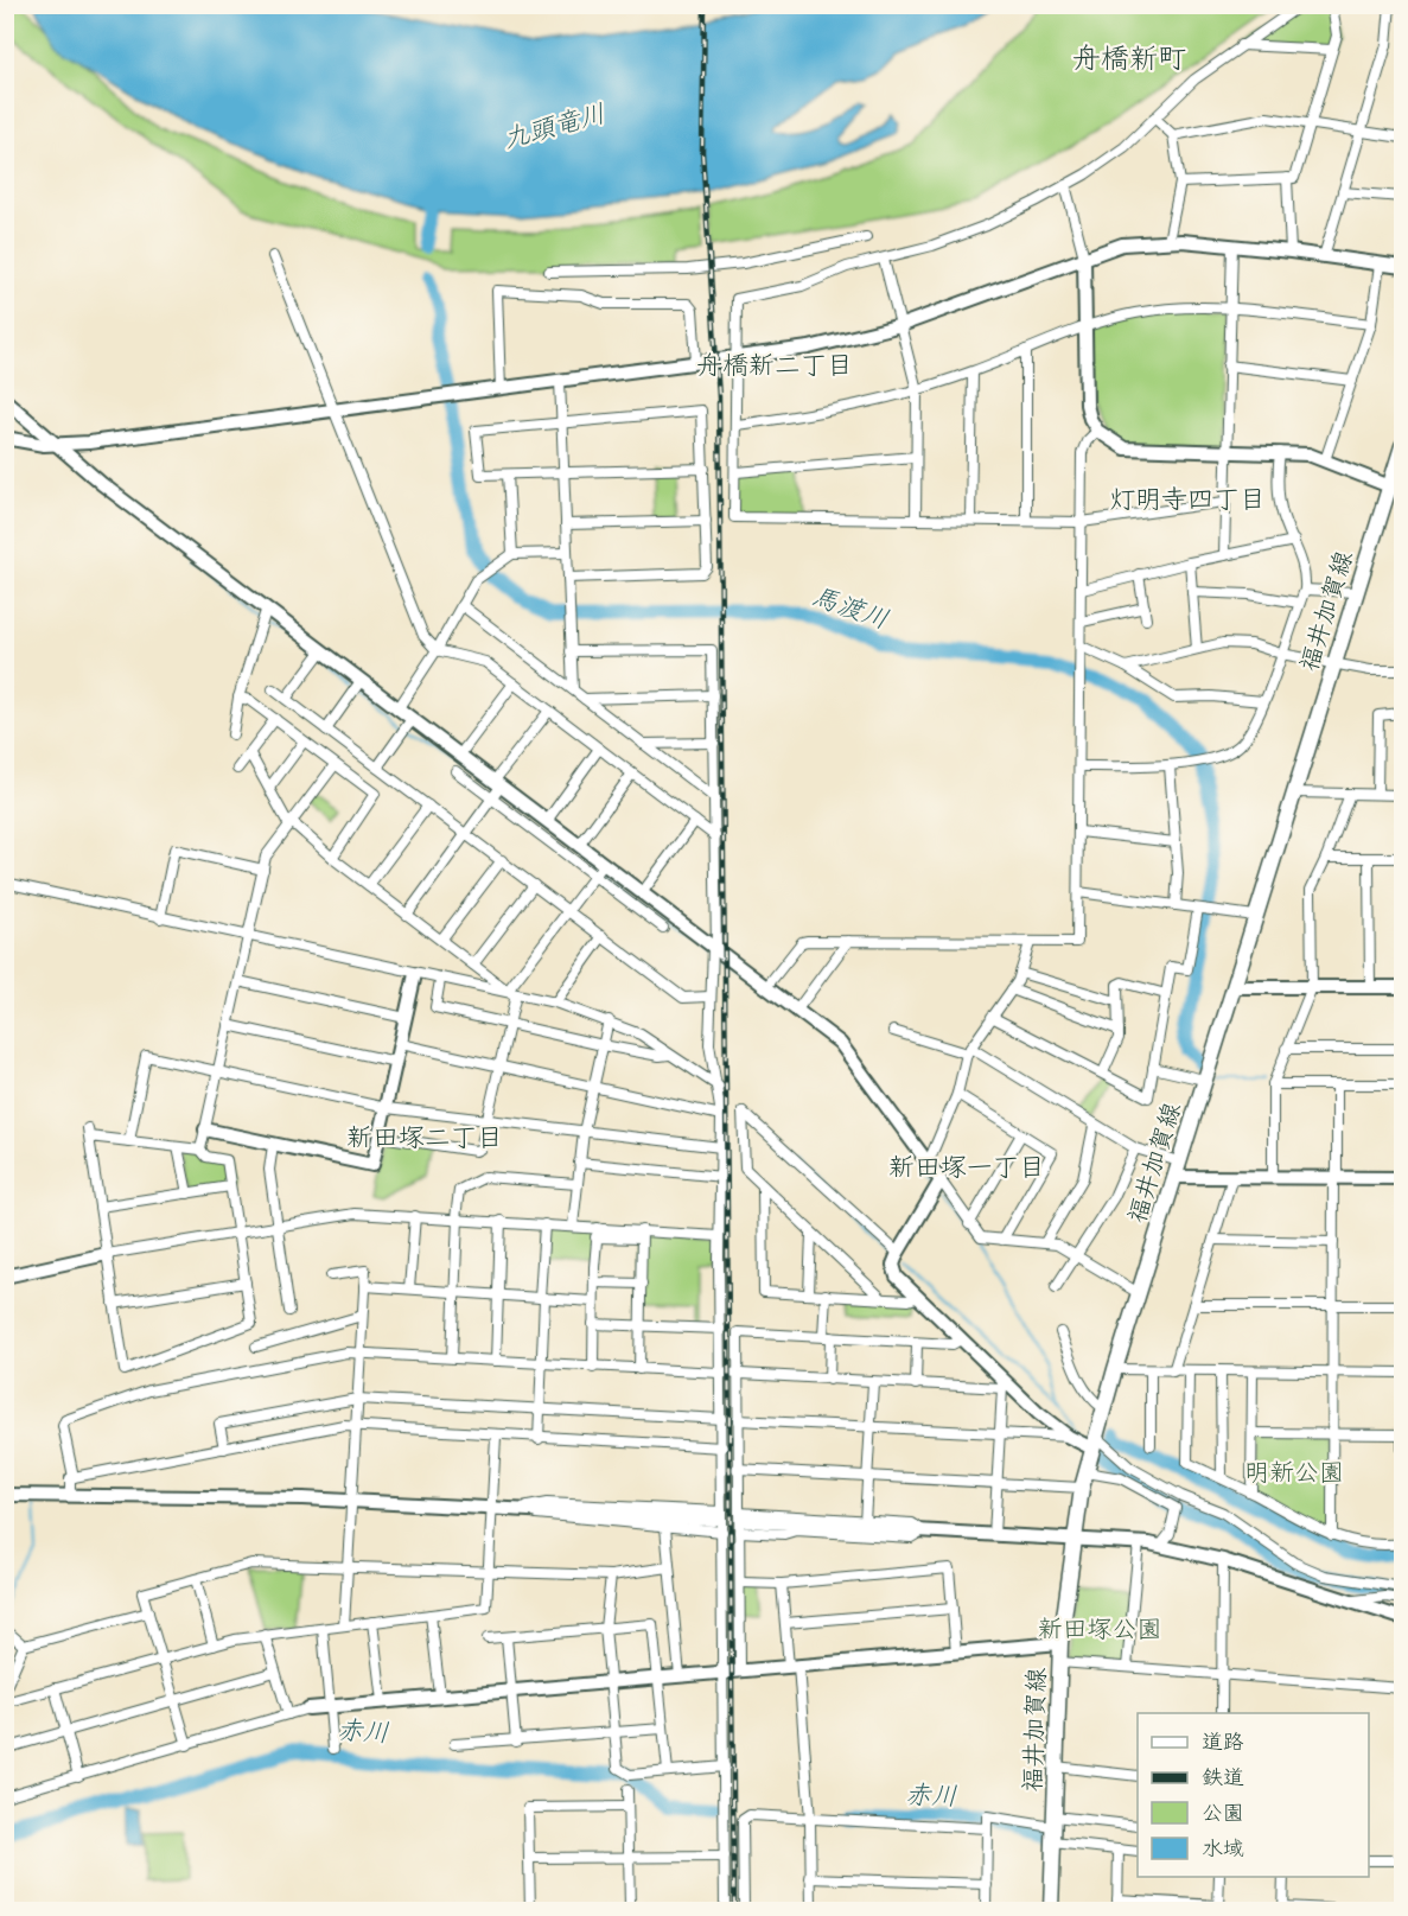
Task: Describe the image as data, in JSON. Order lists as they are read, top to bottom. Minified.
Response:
{"streets":{"main road":["福井加賀線"]},"districts":["舟橋新町","舟橋新二丁目","灯明寺四丁目","新田塚二丁目","新田塚一丁目"],"water":["九頭竜川","馬渡川","赤川"],"parks":["明新公園","新田塚公園"],"legend":["道路","鉄道","公園","水域"]}
